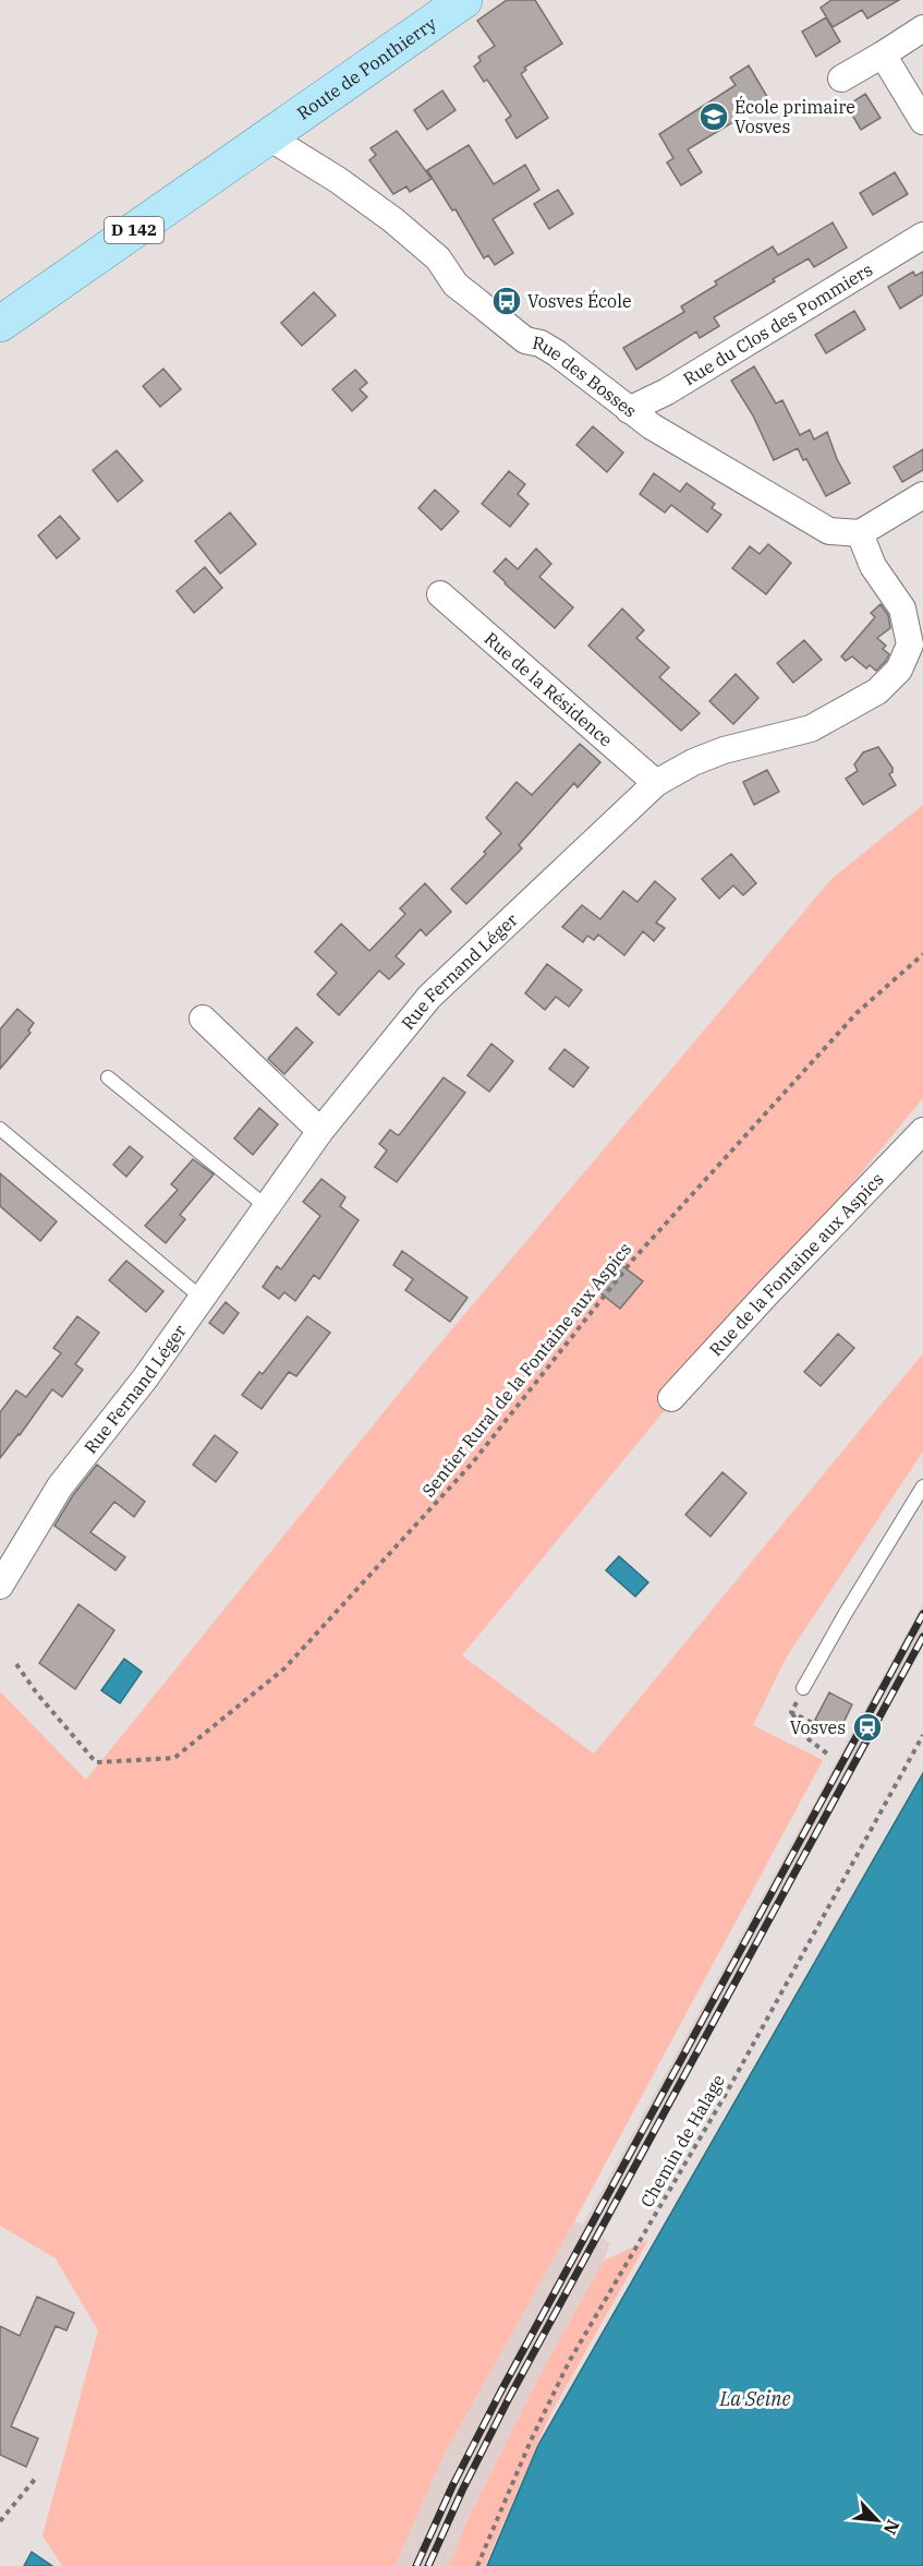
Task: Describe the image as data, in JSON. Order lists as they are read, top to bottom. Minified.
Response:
{"streets":{"main road":["Route de Ponthierry","D 142"],"street":["Rue du Clos des Pommiers","Rue des Bosses","Rue de la Résidence","Rue Fernand Léger","Rue de la Fontaine aux Aspics"],"path":["Sentier Rural de la Fontaine aux Aspics","Chemin de Halage"]},"crossings":[["Route de Ponthierry","D 142"],["Route de Ponthierry","Rue des Bosses"],["D 142","Rue des Bosses"],["Rue du Clos des Pommiers","Rue des Bosses"],["Rue des Bosses","Rue Fernand Léger"],["Rue de la Résidence","Rue Fernand Léger"]],"water":["La Seine"],"places":{"school or university":["École primaire Vosves"],"bus stop":["Vosves École"],"station":["Vosves"]},"north":"bottom right"}
